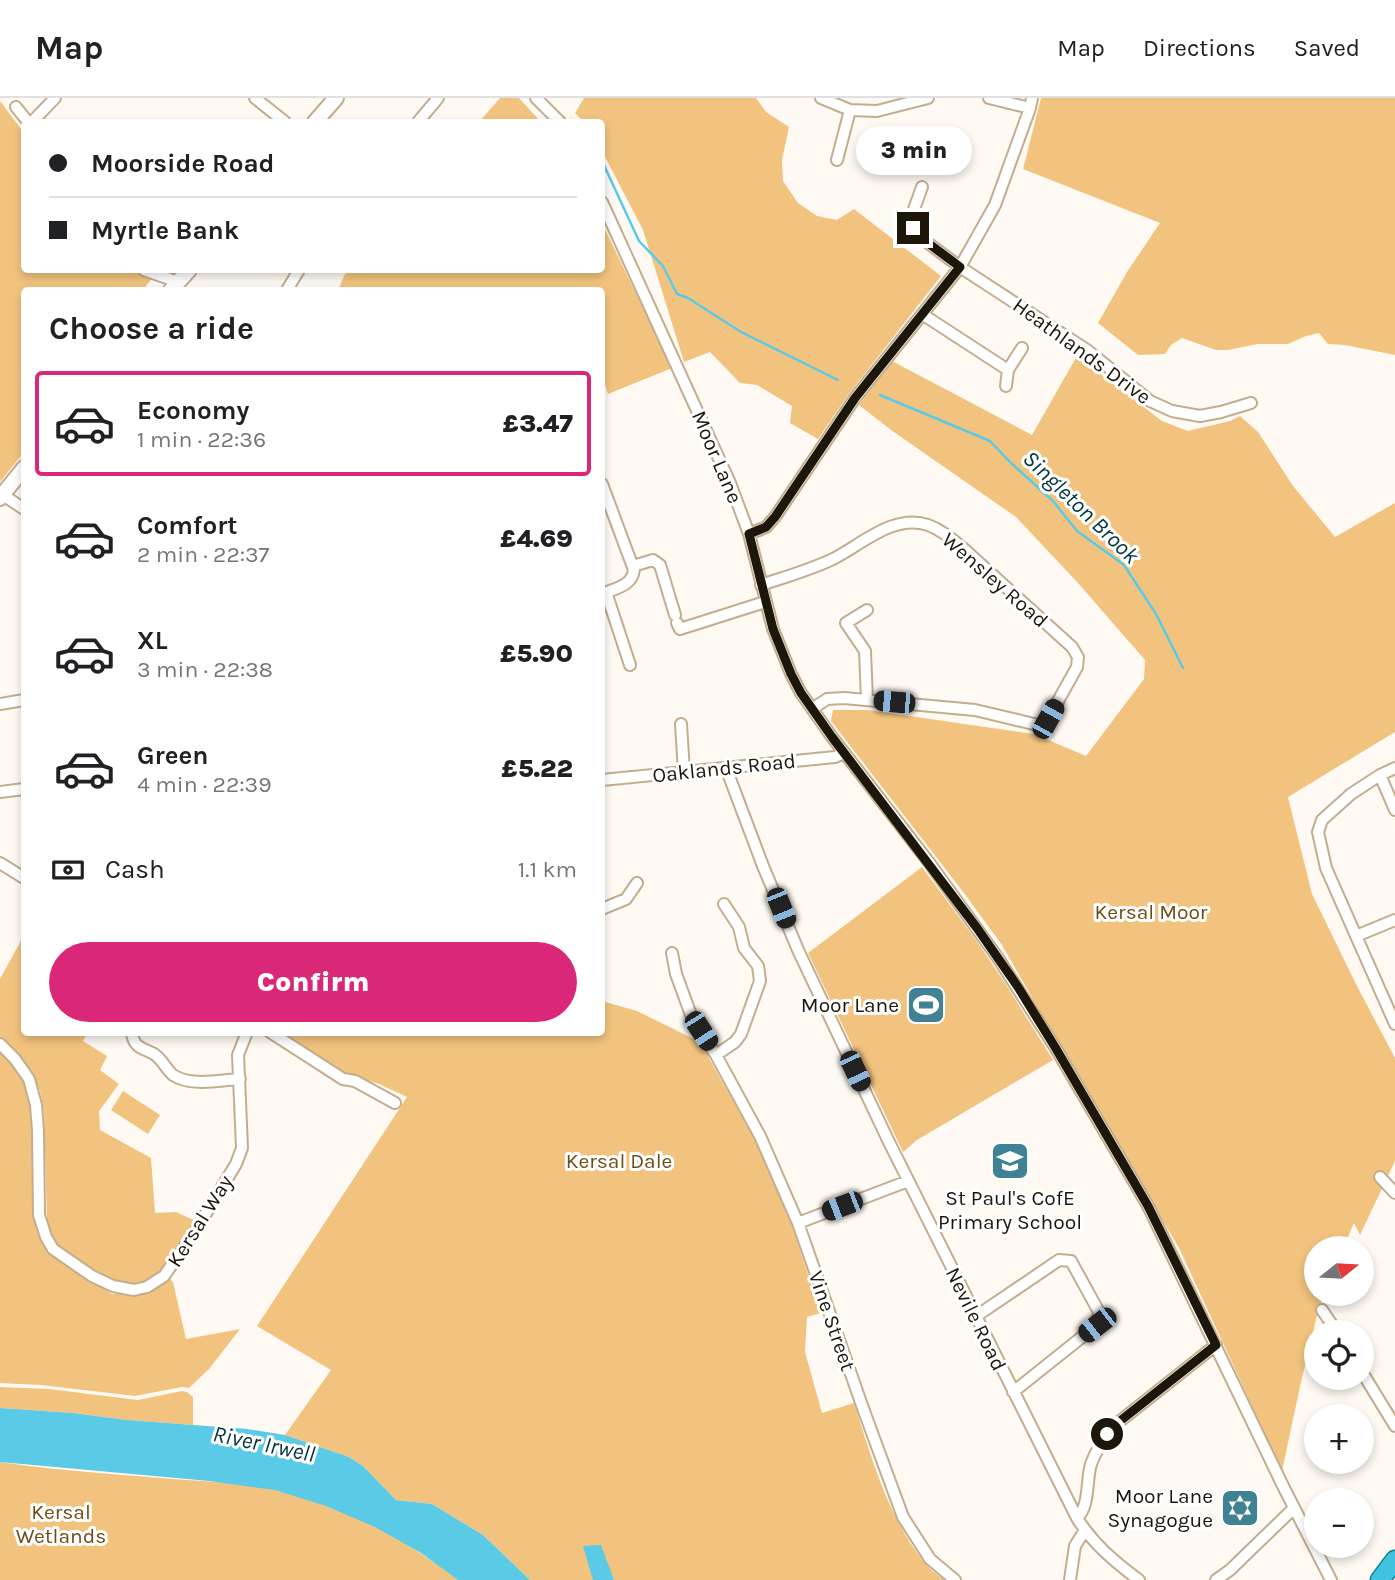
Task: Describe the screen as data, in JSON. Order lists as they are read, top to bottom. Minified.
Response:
{"streets":{"street":["Heathlands Drive","Moor Lane","Wensley Road","Oaklands Road","Kersal Way","Nevile Road","Vine Street"]},"crossings":[["Moor Lane","Wensley Road"],["Moor Lane","Oaklands Road"],["Oaklands Road","Nevile Road"]],"water":["Singleton Brook","River Irwell"],"parks":["Kersal Moor","Kersal Dale","Kersal Wetlands"],"places":{"sports":["Moor Lane"],"school or university":["St Paul's CofE Primary School"],"synagogue":["Moor Lane Synagogue"]},"north":"right","page":{"header":"Map","nav":["Map","Directions","Saved"],"banner":["Moorside Road","Myrtle Bank"],"bubble":"3 min","heading":"Choose a ride","list":[{"name":"Economy","note":"1 min · 22:36","value":"£3.47"},{"name":"Comfort","note":"2 min · 22:37","value":"£4.69"},{"name":"XL","note":"3 min · 22:38","value":"£5.90"},{"name":"Green","note":"4 min · 22:39","value":"£5.22"}],"pay":["Cash","1.1 km"],"buttons":"Confirm","map_buttons":["+","−"]}}
